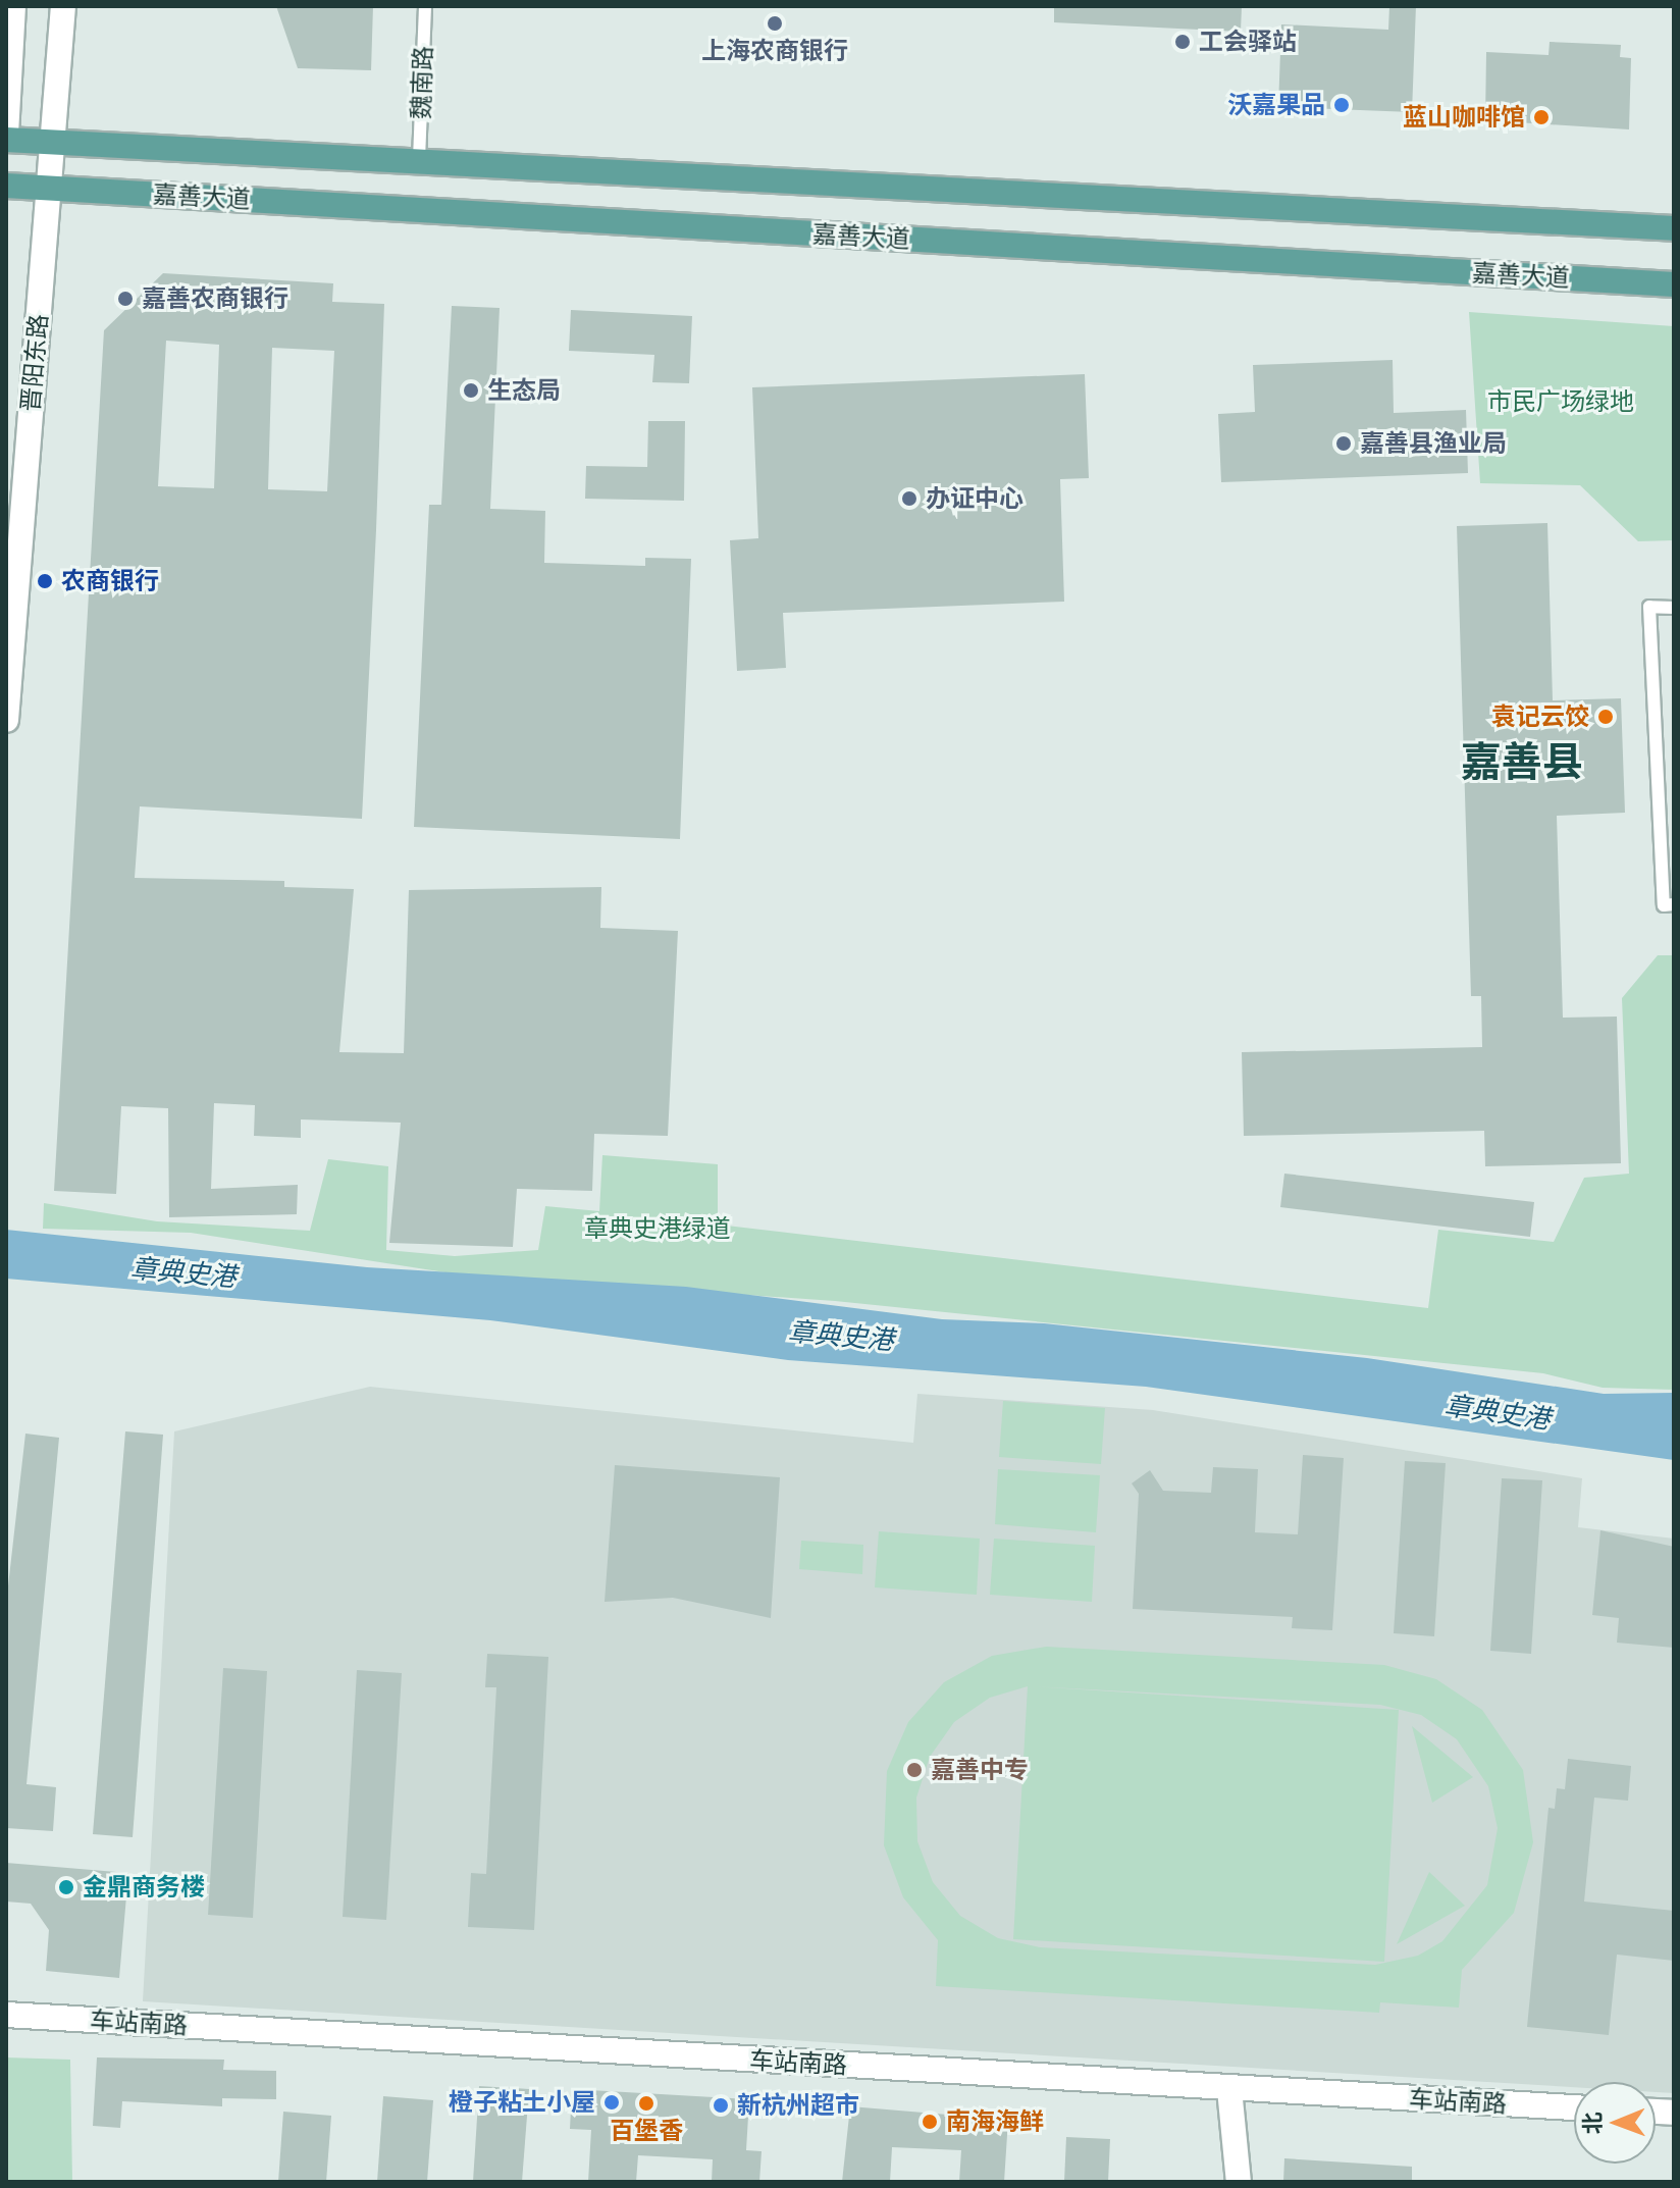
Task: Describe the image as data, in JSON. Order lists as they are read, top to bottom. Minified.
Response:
{"streets":{"main road":["嘉善大道"],"street":["晋阳东路","车站南路"],"lane":["魏南路"]},"crossings":[["魏南路","嘉善大道"],["嘉善大道","晋阳东路"]],"districts":["嘉善县"],"water":["章典史港"],"parks":["市民广场绿地","章典史港绿道"],"places":["上海农商银行","工会驿站","沃嘉果品","蓝山咖啡馆","嘉善农商银行","生态局","嘉善县渔业局","办证中心","农商银行","袁记云饺","嘉善中专","金鼎商务楼","橙子粘土小屋","百堡香","新杭州超市","南海海鲜"],"north":"left"}
